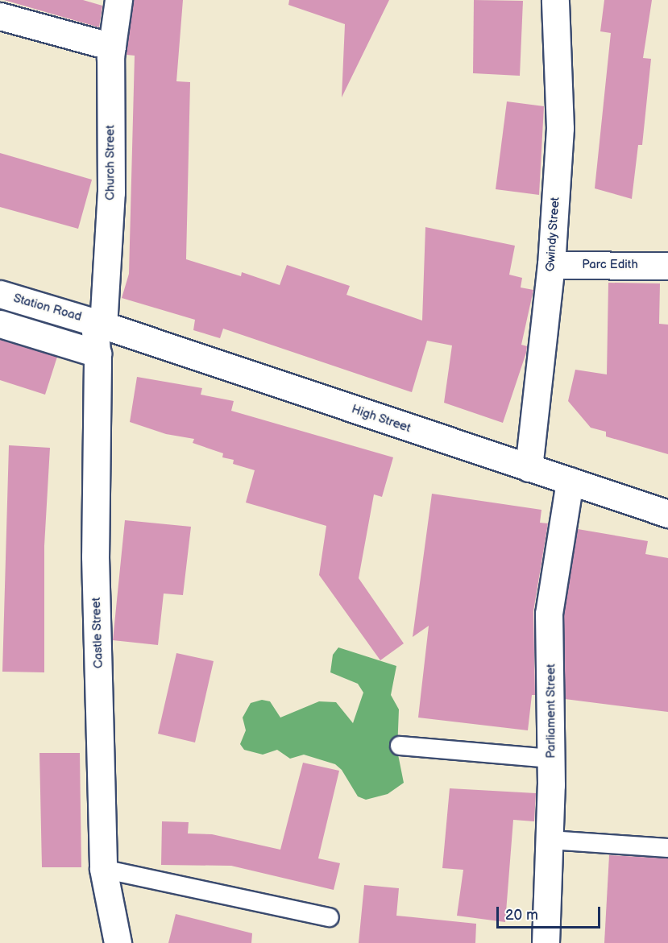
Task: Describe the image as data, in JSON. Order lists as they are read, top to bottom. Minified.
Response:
{"streets":{"street":["Church Street","Gwindy Street","Parc Edith","Station Road","High Street","Castle Street","Parliament Street"]},"crossings":[["Church Street","Station Road"],["Church Street","High Street"],["Church Street","Castle Street"],["Gwindy Street","Parc Edith"],["Gwindy Street","High Street"],["Station Road","High Street"],["Station Road","Castle Street"],["High Street","Castle Street"],["High Street","Parliament Street"]],"scale_bar":"20 m"}
